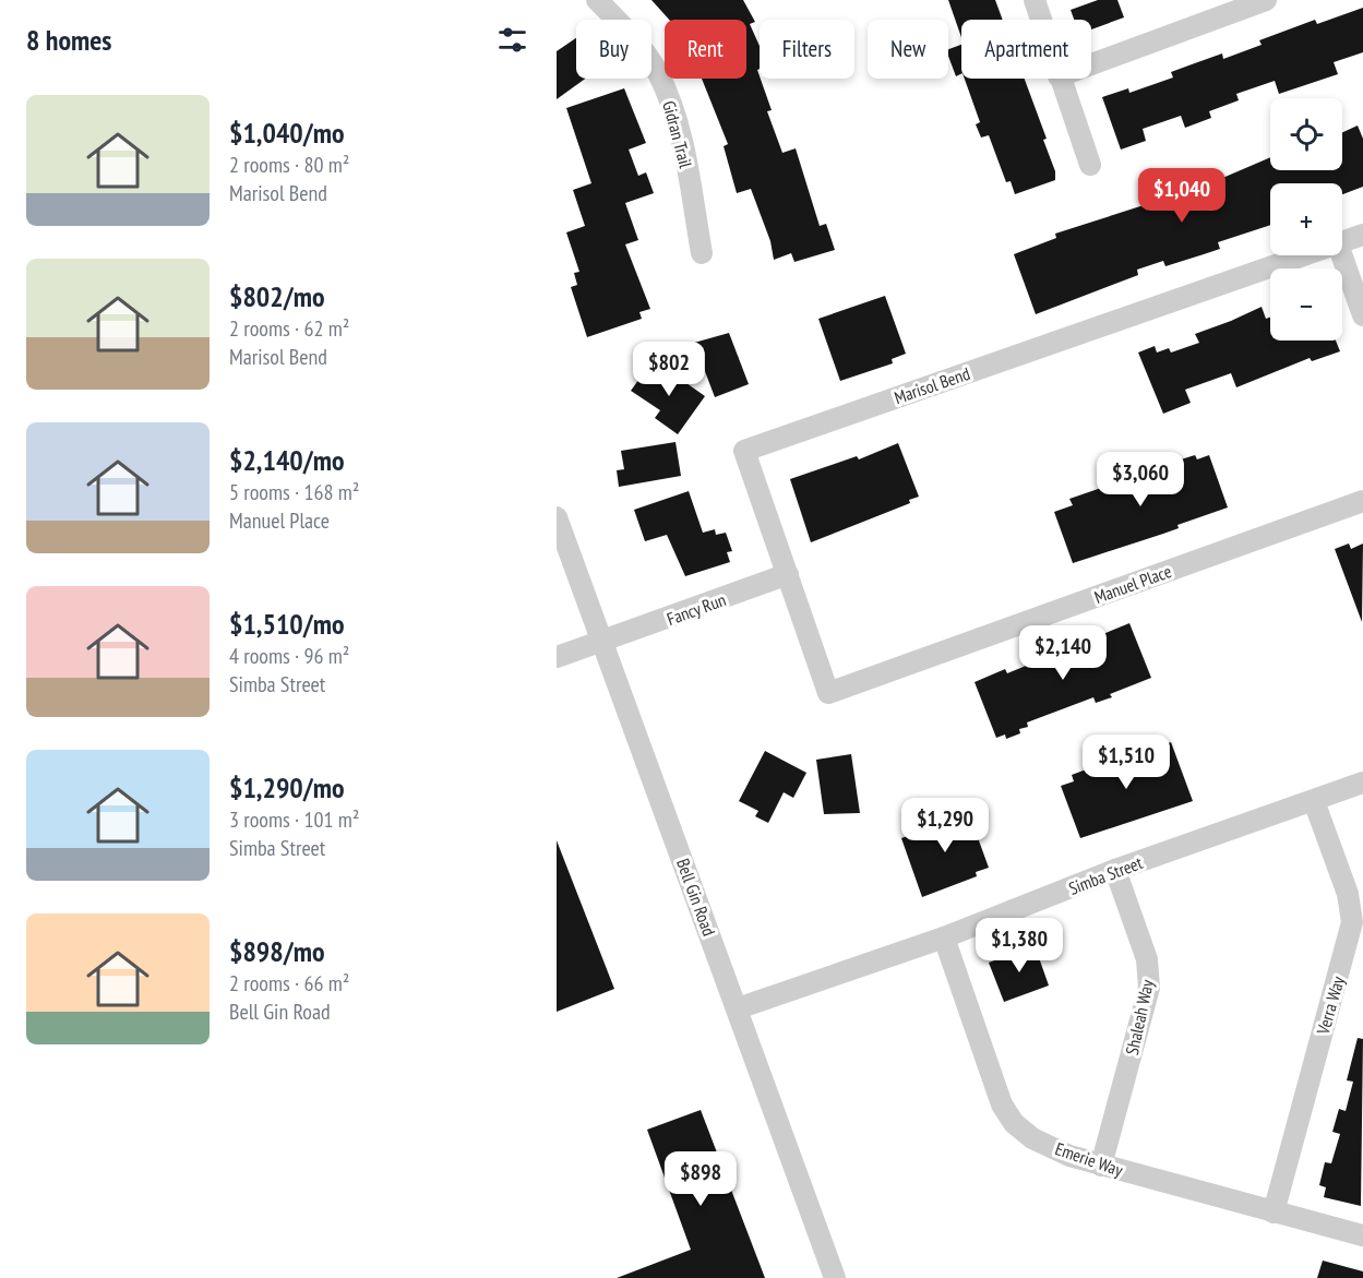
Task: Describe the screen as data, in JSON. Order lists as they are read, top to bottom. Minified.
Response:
{"streets":{"street":["Gidran Trail","Marisol Bend","Manuel Place","Fancy Run","Simba Street","Bell Gin Road","Verra Way","Shaleah Way","Emerie Way"]},"crossings":[["Marisol Bend","Manuel Place"],["Marisol Bend","Fancy Run"],["Fancy Run","Bell Gin Road"],["Simba Street","Bell Gin Road"],["Simba Street","Verra Way"],["Simba Street","Shaleah Way"],["Simba Street","Emerie Way"],["Verra Way","Emerie Way"],["Shaleah Way","Emerie Way"]],"page":{"heading":"8 homes","chip":["Buy","Rent","Filters","New","Apartment"],"list":[{"name":"$1,040/mo","note":"2 rooms · 80 m² · Marisol Bend"},{"name":"$802/mo","note":"2 rooms · 62 m² · Marisol Bend"},{"name":"$2,140/mo","note":"5 rooms · 168 m² · Manuel Place"},{"name":"$1,510/mo","note":"4 rooms · 96 m² · Simba Street"},{"name":"$1,290/mo","note":"3 rooms · 101 m² · Simba Street"},{"name":"$898/mo","note":"2 rooms · 66 m² · Bell Gin Road"}],"map_buttons":["+","−"],"price":["$1,040","$802","$3,060","$2,140","$1,510","$1,290","$1,380","$898"]}}
